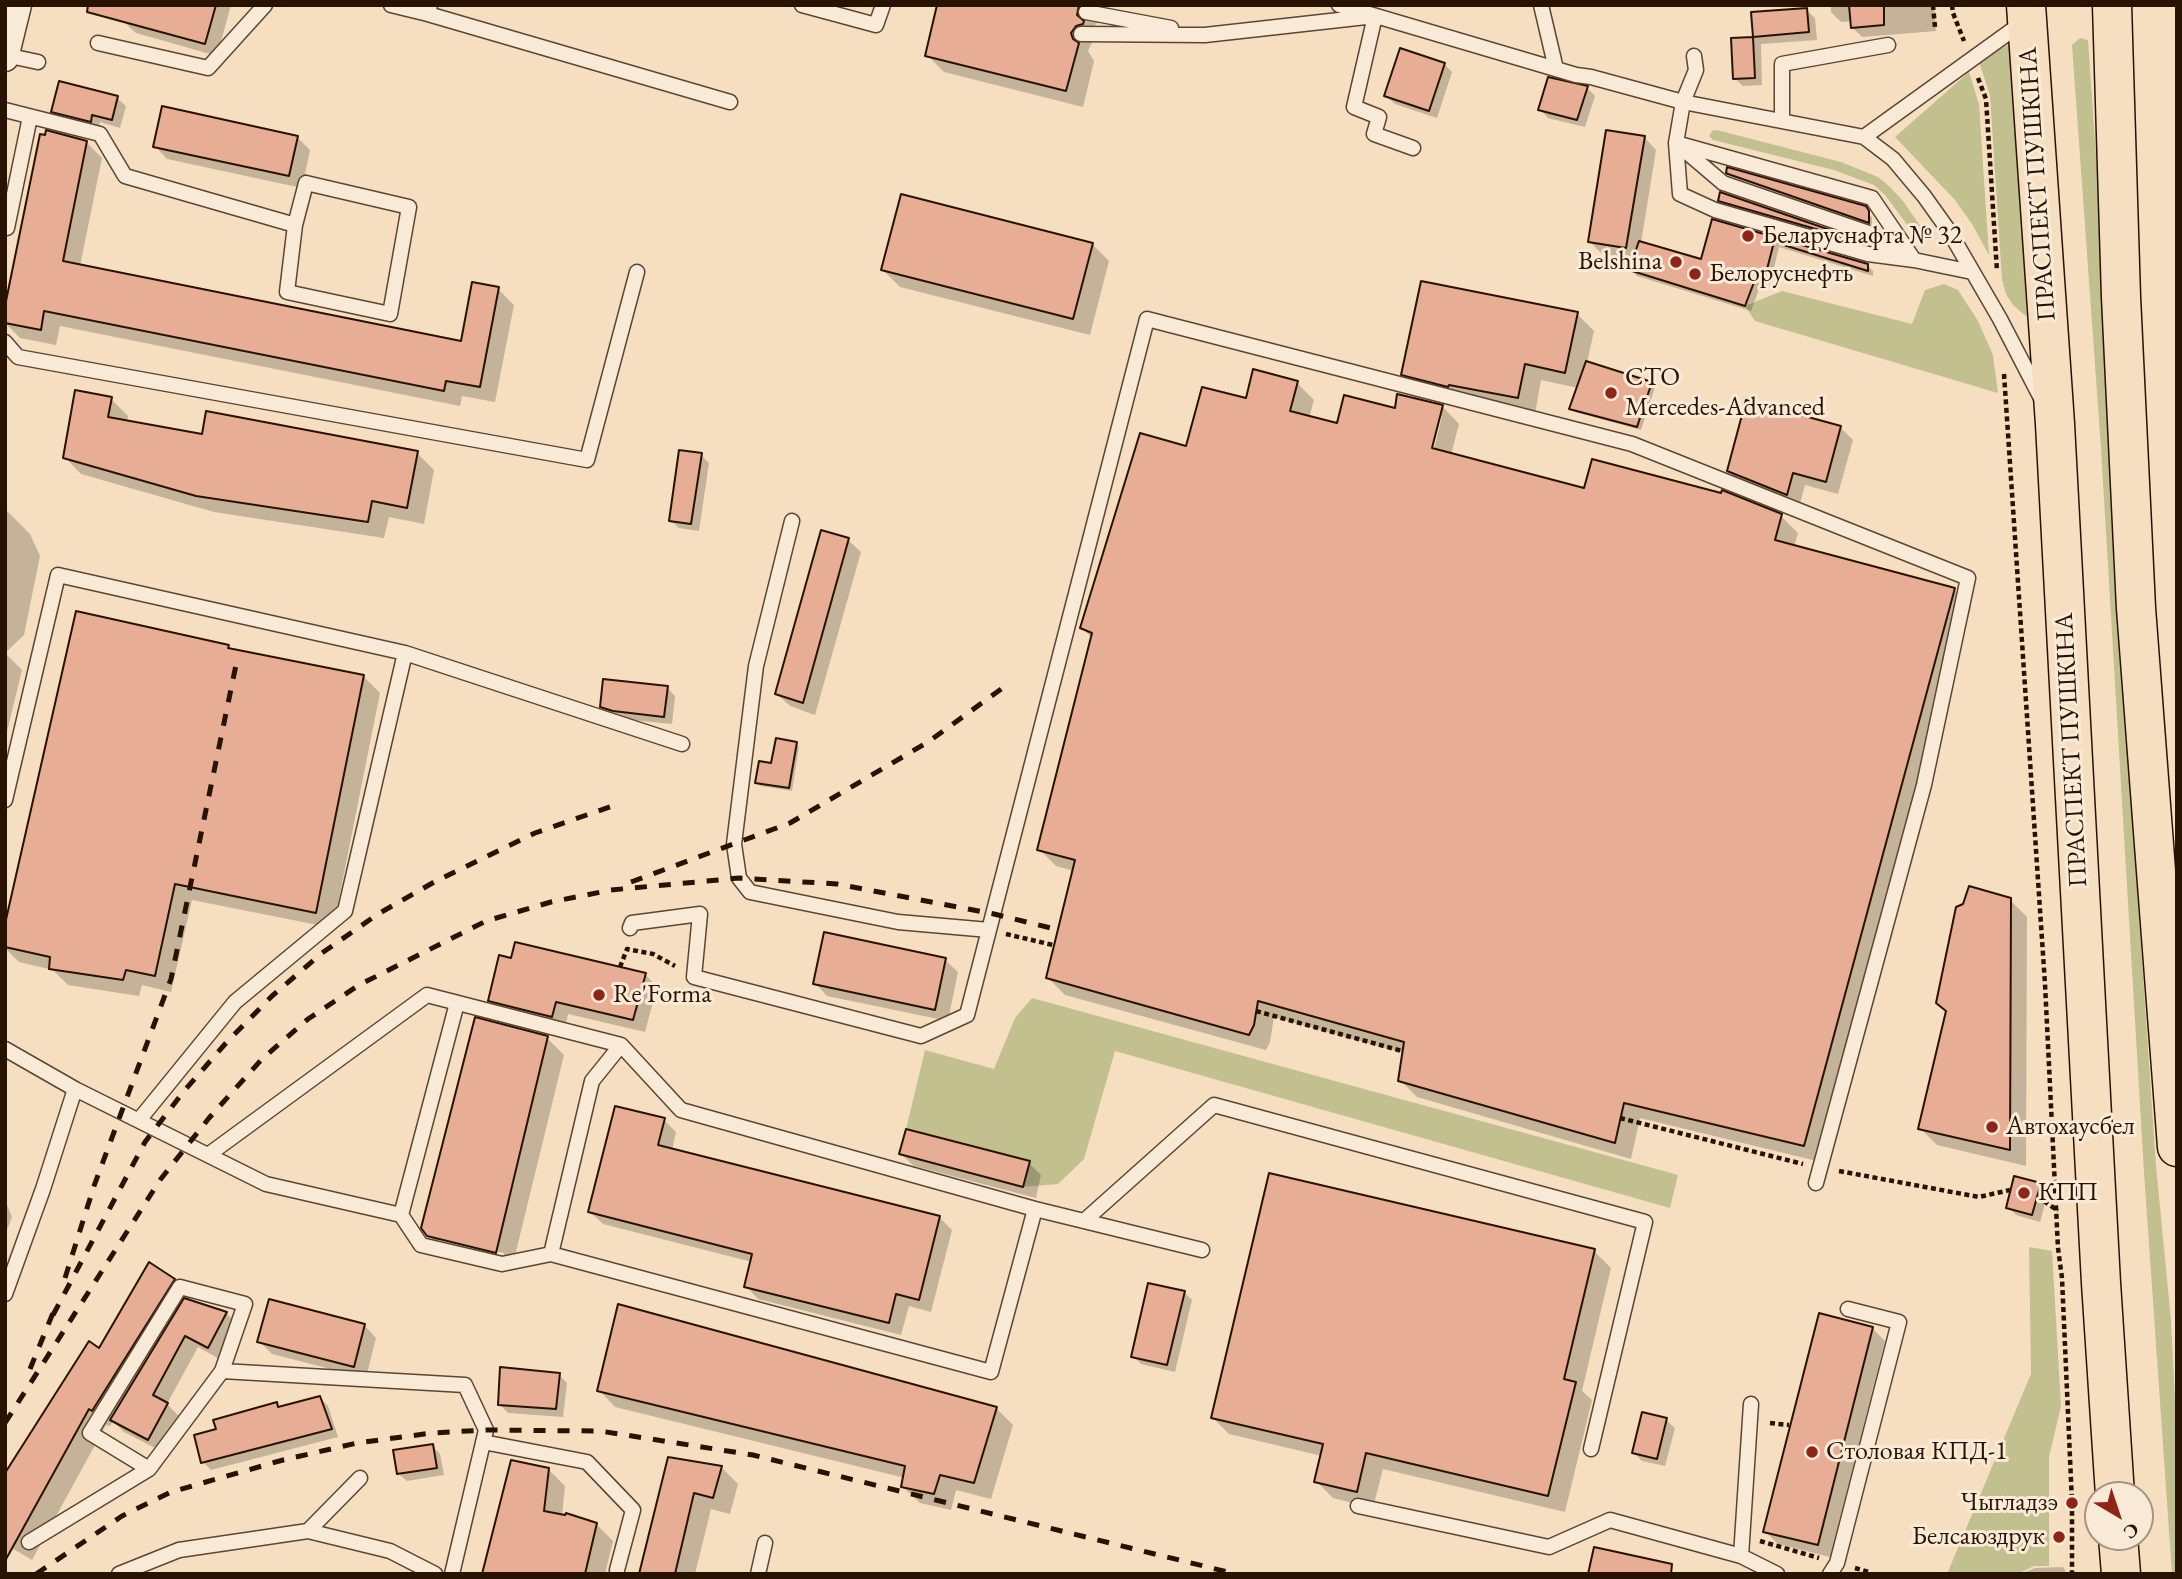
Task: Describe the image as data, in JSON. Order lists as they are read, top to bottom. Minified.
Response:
{"streets":{"main road":["ПРАСПЕКТ ПУШКІНА"]},"places":["Беларуснафта № 32","Belshina","Белоруснефть","СТО Mercedes-Advanced","Re'Forma","Автохаусбел","КПП","Столовая КПД-1","Чыгладзэ","Белсаюздрук"],"north":"bottom right"}
